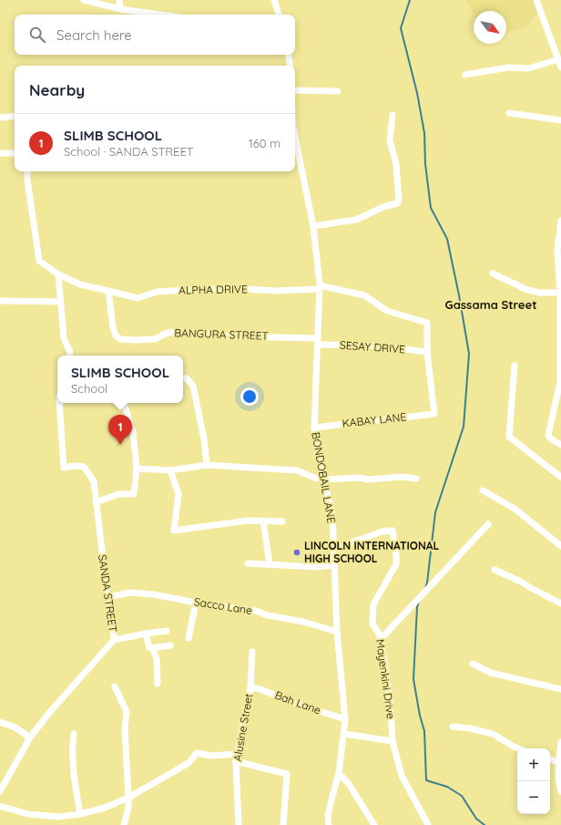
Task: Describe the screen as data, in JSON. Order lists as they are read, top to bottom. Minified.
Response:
{"streets":{"street":["ALPHA DRIVE","BANGURA STREET","SESAY DRIVE","KABAY LANE","BONDOBAIL LANE","SANDA STREET","Sacco Lane","Mayenkini Drive","Bah Lane","Alusine Street"]},"crossings":[["ALPHA DRIVE","BANGURA STREET"],["ALPHA DRIVE","SESAY DRIVE"],["ALPHA DRIVE","KABAY LANE"],["ALPHA DRIVE","BONDOBAIL LANE"],["BANGURA STREET","SESAY DRIVE"],["BANGURA STREET","BONDOBAIL LANE"],["SESAY DRIVE","KABAY LANE"],["SESAY DRIVE","BONDOBAIL LANE"],["KABAY LANE","BONDOBAIL LANE"],["BONDOBAIL LANE","Sacco Lane"],["BONDOBAIL LANE","Mayenkini Drive"],["BONDOBAIL LANE","Bah Lane"],["SANDA STREET","Sacco Lane"],["Bah Lane","Alusine Street"]],"districts":["Gassama Street"],"places":["LINCOLN INTERNATIONAL HIGH SCHOOL"],"north":"bottom right","page":{"search":"Search here","heading":"Nearby","list":[{"mark":"1","name":"SLIMB SCHOOL","note":"School · SANDA STREET","value":"160 m"}],"popup":["SLIMB SCHOOL","School"],"pins":"1","map_buttons":["+","−"]}}
